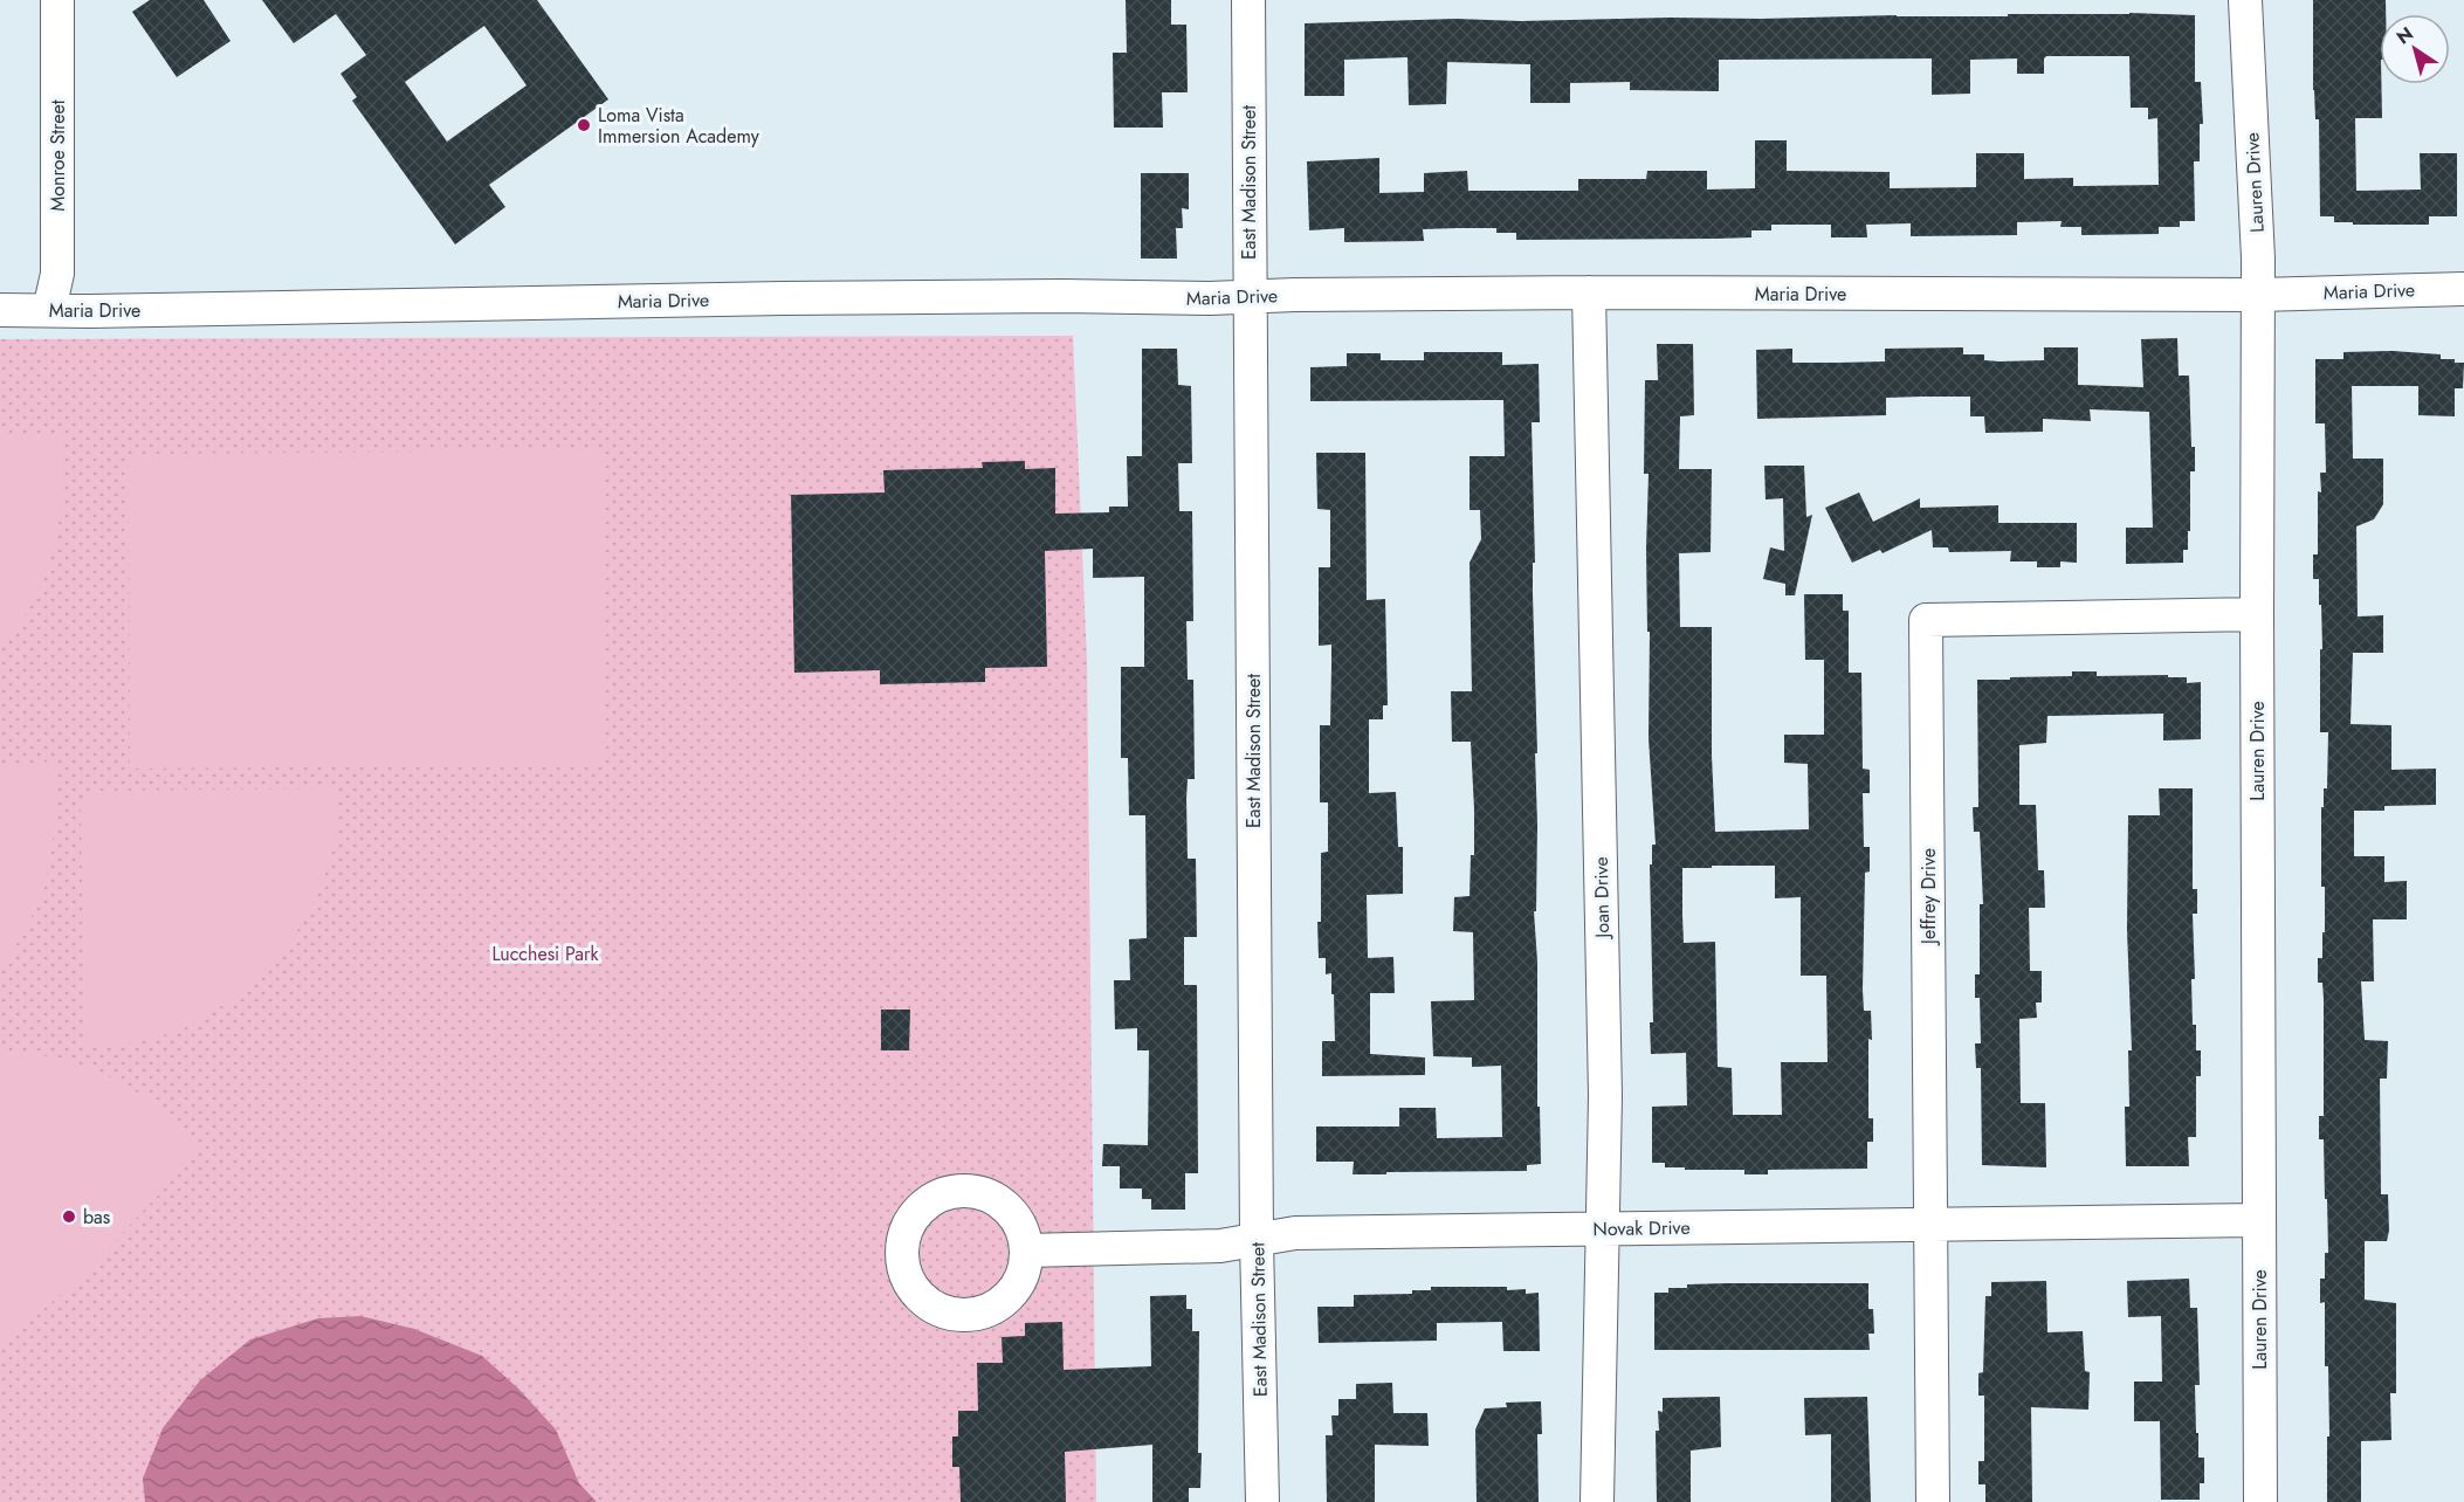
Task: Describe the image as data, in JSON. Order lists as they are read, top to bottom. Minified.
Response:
{"streets":{"street":["Monroe Street","East Madison Street","Lauren Drive","Maria Drive","Jeffrey Drive","Joan Drive","Novak Drive"]},"crossings":[["Monroe Street","Maria Drive"],["East Madison Street","Maria Drive"],["East Madison Street","Novak Drive"],["Lauren Drive","Maria Drive"],["Lauren Drive","Jeffrey Drive"],["Lauren Drive","Novak Drive"],["Maria Drive","Joan Drive"],["Jeffrey Drive","Novak Drive"],["Joan Drive","Novak Drive"]],"parks":["Lucchesi Park"],"places":["Loma Vista Immersion Academy","bas"],"north":"top left"}
